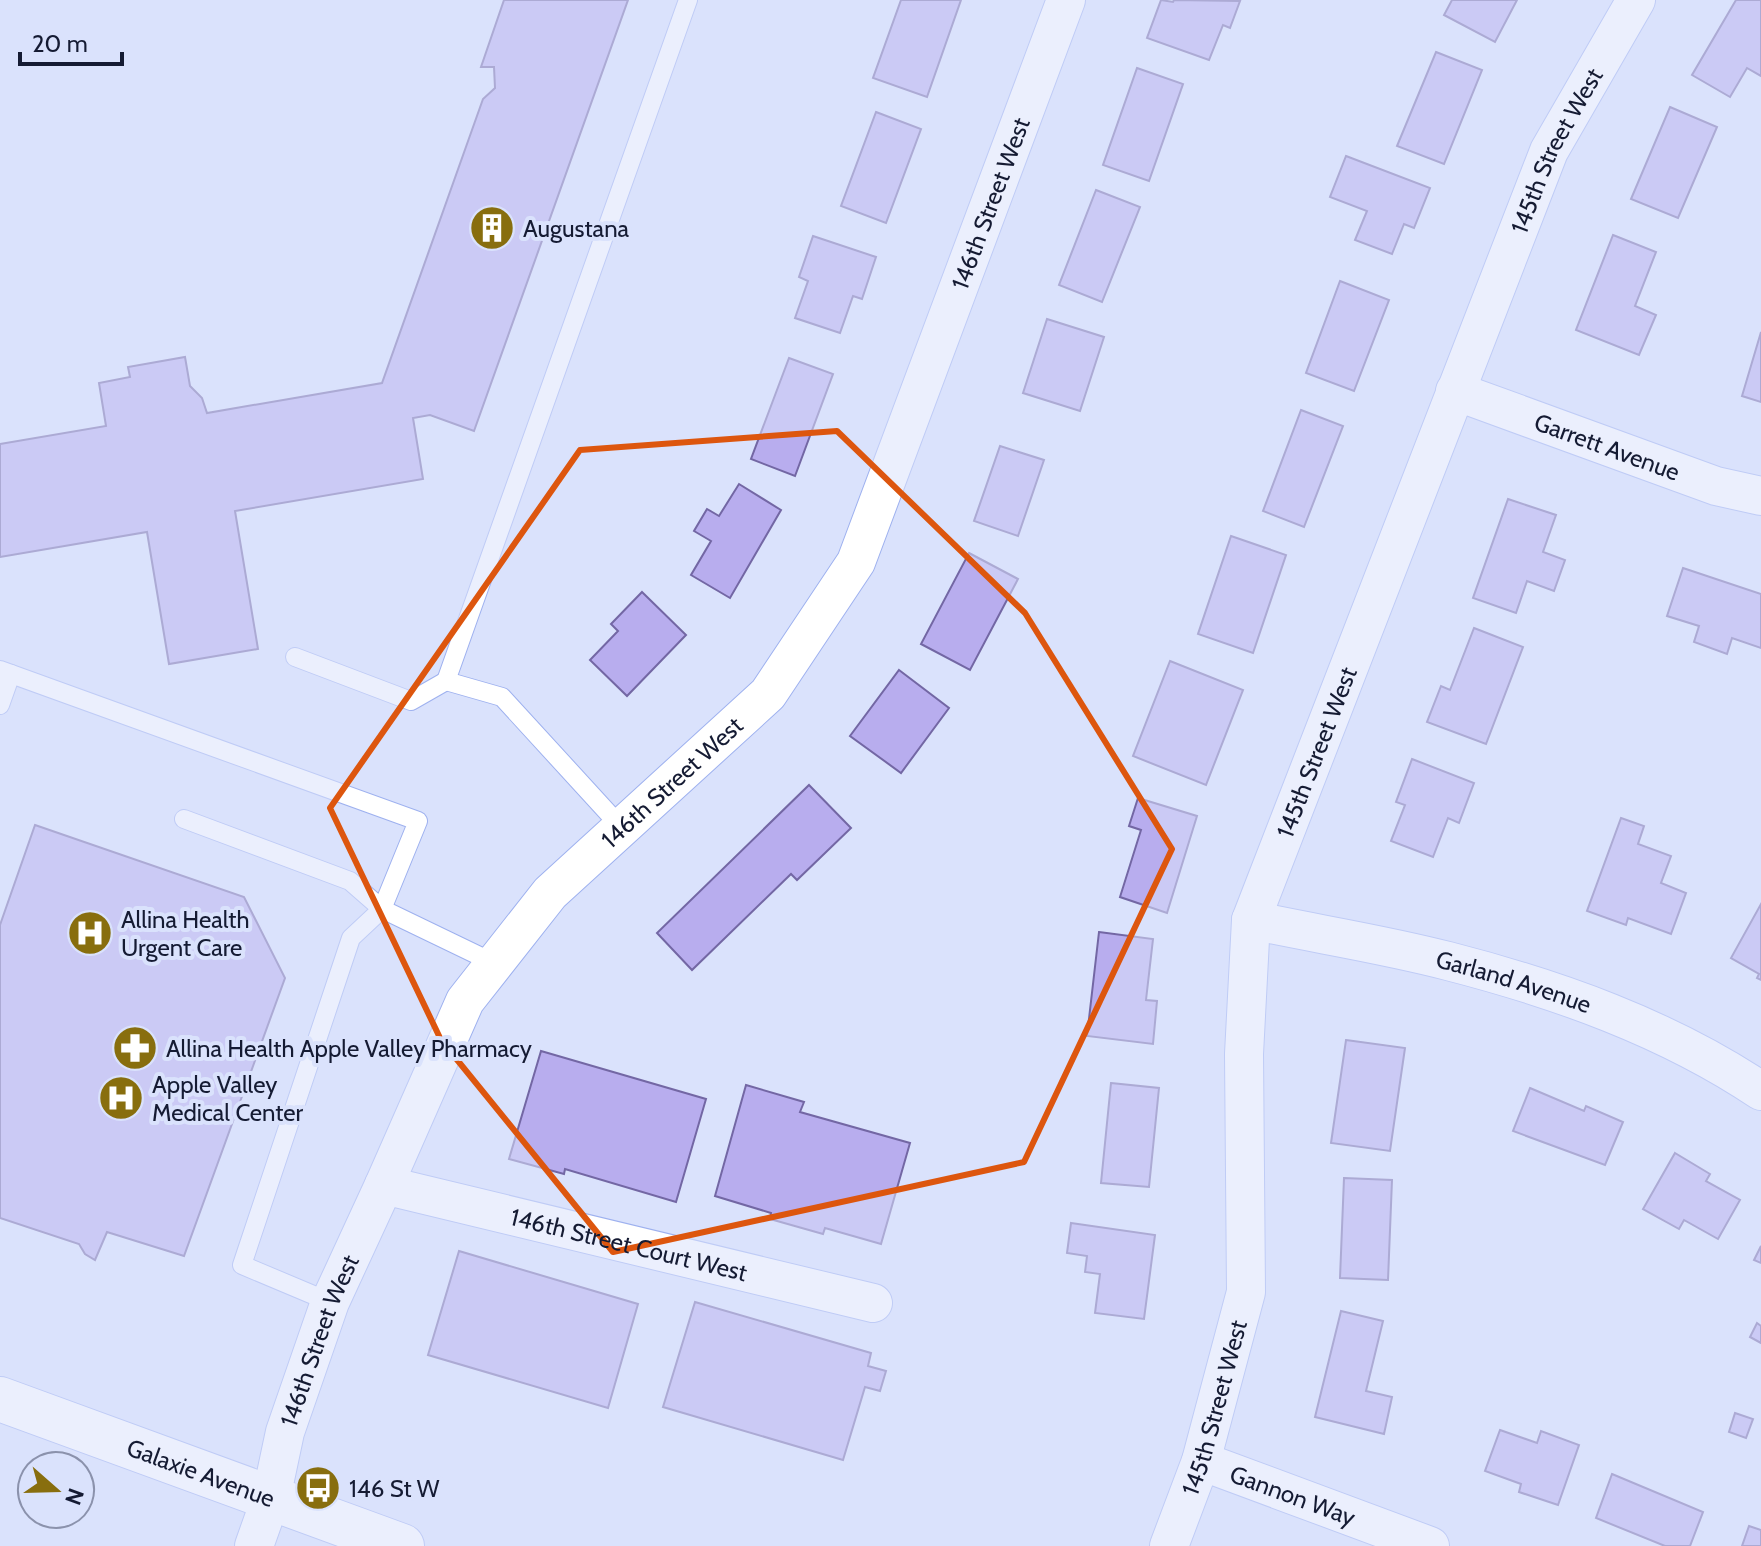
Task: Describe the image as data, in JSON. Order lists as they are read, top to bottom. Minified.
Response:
{"streets":{"street":["145th Street West","146th Street West","Garrett Avenue","Garland Avenue","146th Street Court West","Galaxie Avenue","Gannon Way"]},"crossings":[["145th Street West","Garrett Avenue"],["145th Street West","Garland Avenue"],["145th Street West","Gannon Way"],["146th Street West","146th Street Court West"],["146th Street West","Galaxie Avenue"]],"places":{"building":["Augustana"],"hospital":["Allina Health Urgent Care","Apple Valley Medical Center"],"pharmacy":["Allina Health Apple Valley Pharmacy"],"bus stop":["146 St W"]},"scale_bar":"20 m","north":"right"}
